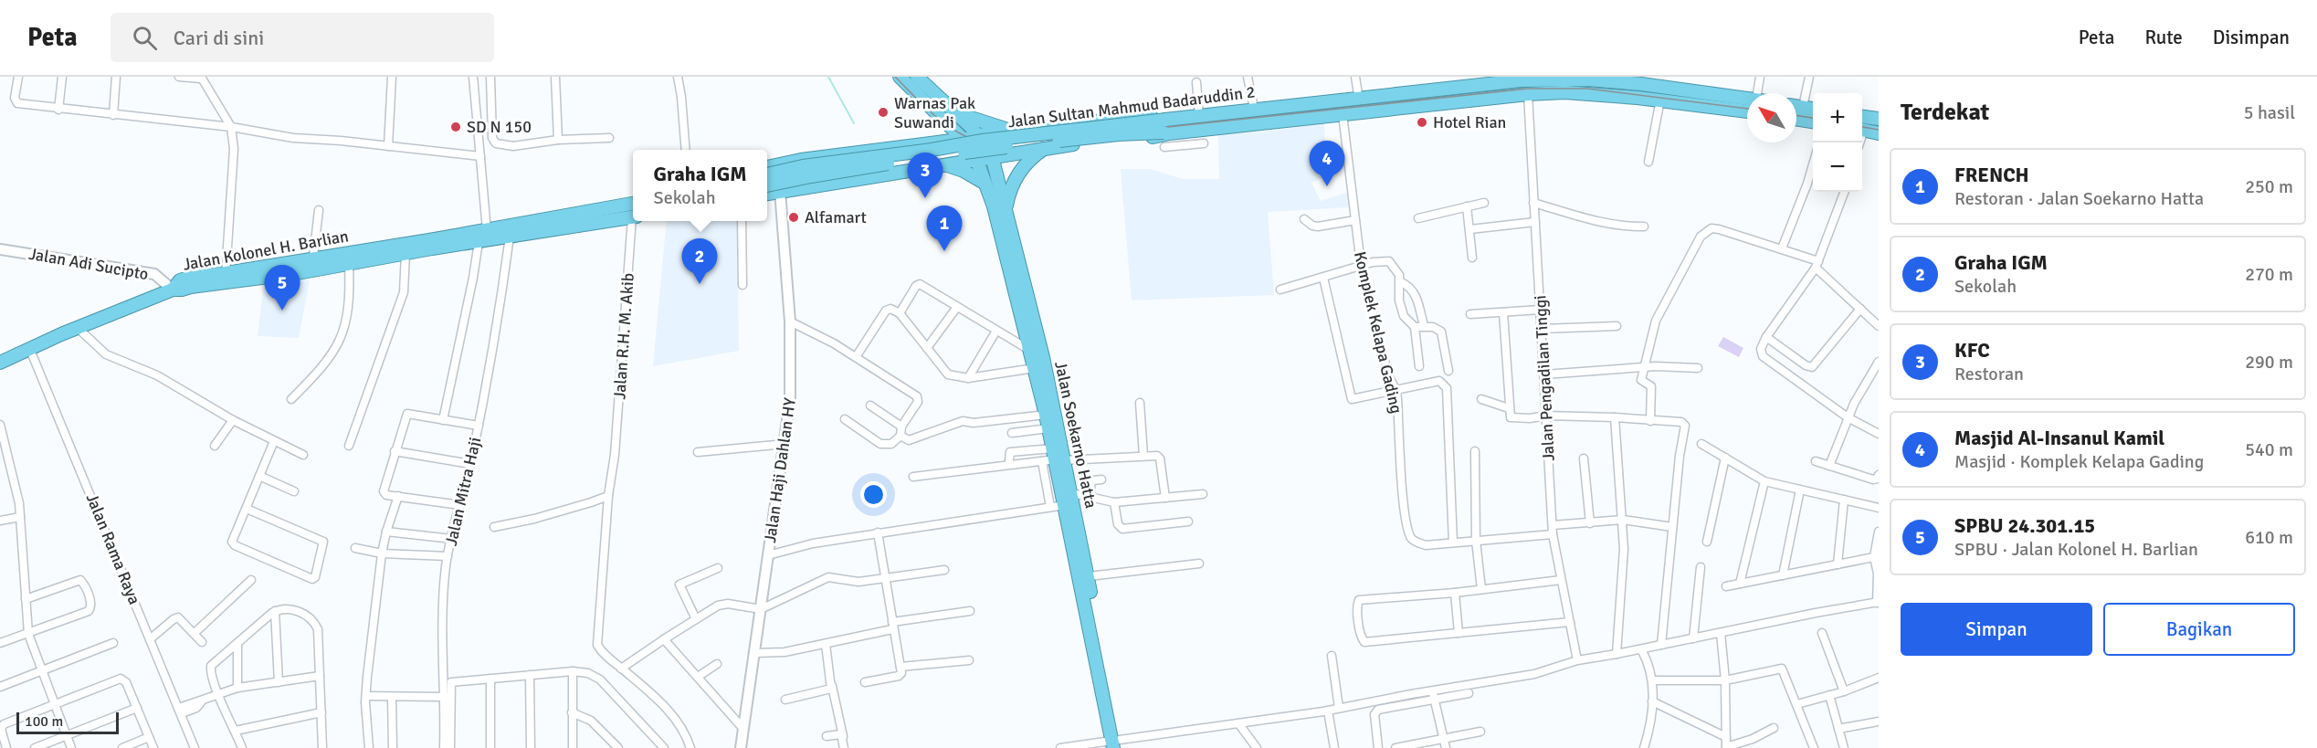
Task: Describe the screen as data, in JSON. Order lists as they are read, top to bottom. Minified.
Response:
{"streets":{"highway":["Jalan Sultan Mahmud Badaruddin 2","Jalan Kolonel H. Barlian","Jalan Soekarno Hatta"],"street":["Jalan Adi Sucipto","Komplek Kelapa Gading","Jalan R.H. M. Akib","Jalan Pengadilan Tinggi","Jalan Haji Dahlan HY","Jalan Mitra Haji","Jalan Rama Raya"]},"crossings":[["Jalan Kolonel H. Barlian","Jalan Adi Sucipto"],["Jalan Kolonel H. Barlian","Jalan Mitra Haji"],["Jalan Kolonel H. Barlian","Jalan Rama Raya"],["Komplek Kelapa Gading","Jalan Pengadilan Tinggi"]],"places":["Warnas Pak Suwandi","Hotel Rian","SD N 150","Alfamart"],"scale_bar":"100 m","north":"top left","page":{"header":"Peta","search":"Cari di sini","nav":["Peta","Rute","Disimpan"],"heading":["Terdekat","5 hasil"],"map_buttons":["+","−"],"pins":["4","3","1","2","5"],"list":[{"mark":"1","name":"FRENCH","note":"Restoran · Jalan Soekarno Hatta","value":"250 m"},{"mark":"2","name":"Graha IGM","note":"Sekolah","value":"270 m"},{"mark":"3","name":"KFC","note":"Restoran","value":"290 m"},{"mark":"4","name":"Masjid Al-Insanul Kamil","note":"Masjid · Komplek Kelapa Gading","value":"540 m"},{"mark":"5","name":"SPBU 24.301.15","note":"SPBU · Jalan Kolonel H. Barlian","value":"610 m"}],"popup":["Graha IGM","Sekolah"],"buttons":["Simpan","Bagikan"],"scale":"100 m"}}
